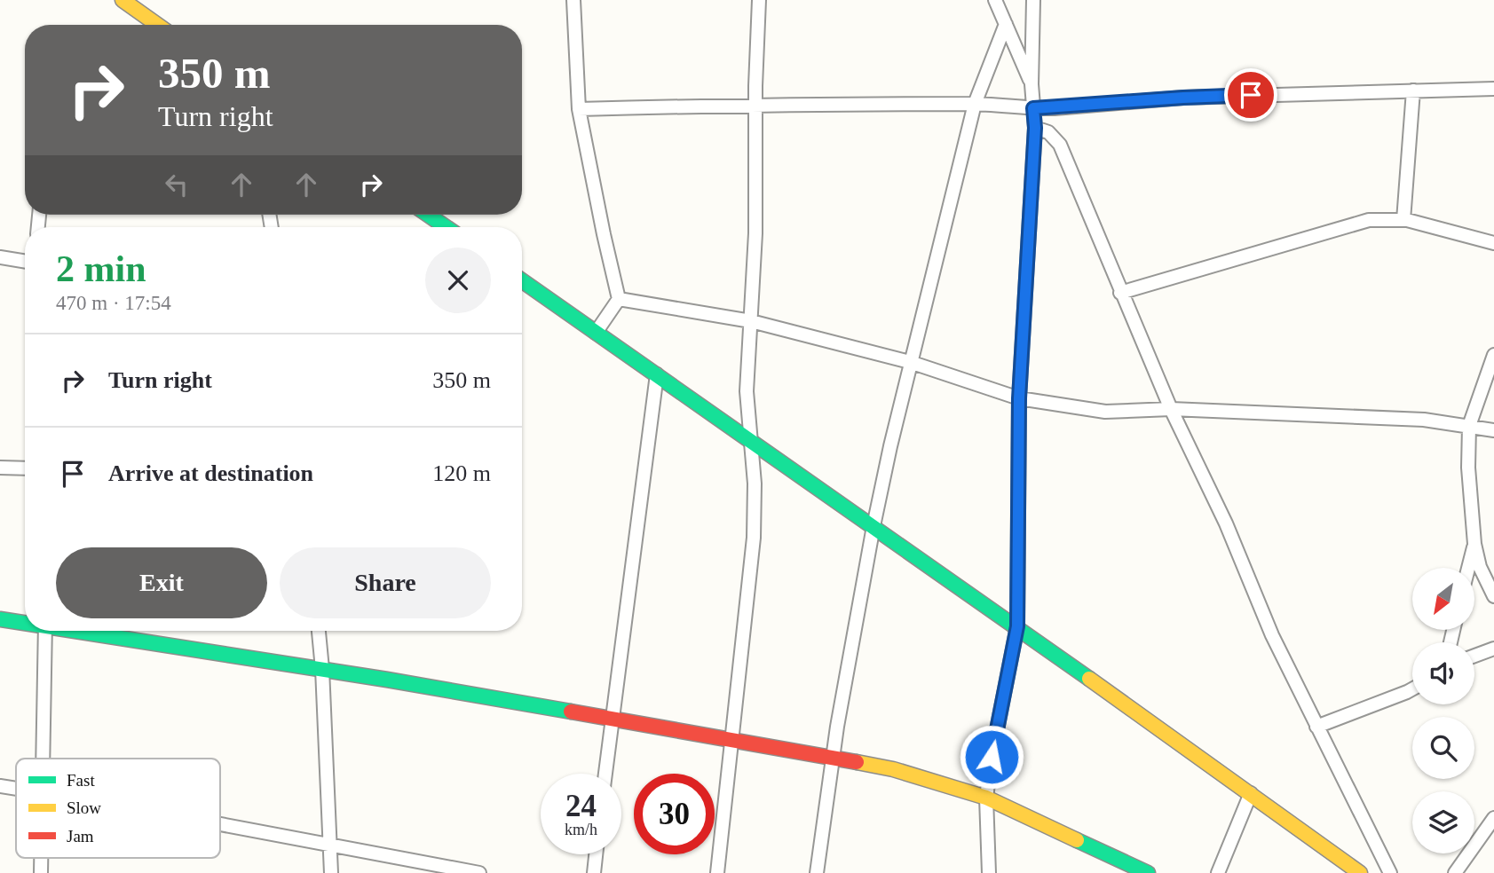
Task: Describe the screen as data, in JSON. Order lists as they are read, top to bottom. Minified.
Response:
{"legend":["Fast","Slow","Jam"],"north":"bottom left","page":{"turn":["350 m","Turn right"],"heading":["2 min","470 m · 17:54"],"list":[{"name":"Turn right","value":"350 m"},{"name":"Arrive at destination","value":"120 m"}],"buttons":["Exit","Share"],"speed":"24 km/h","limit":"30"}}
